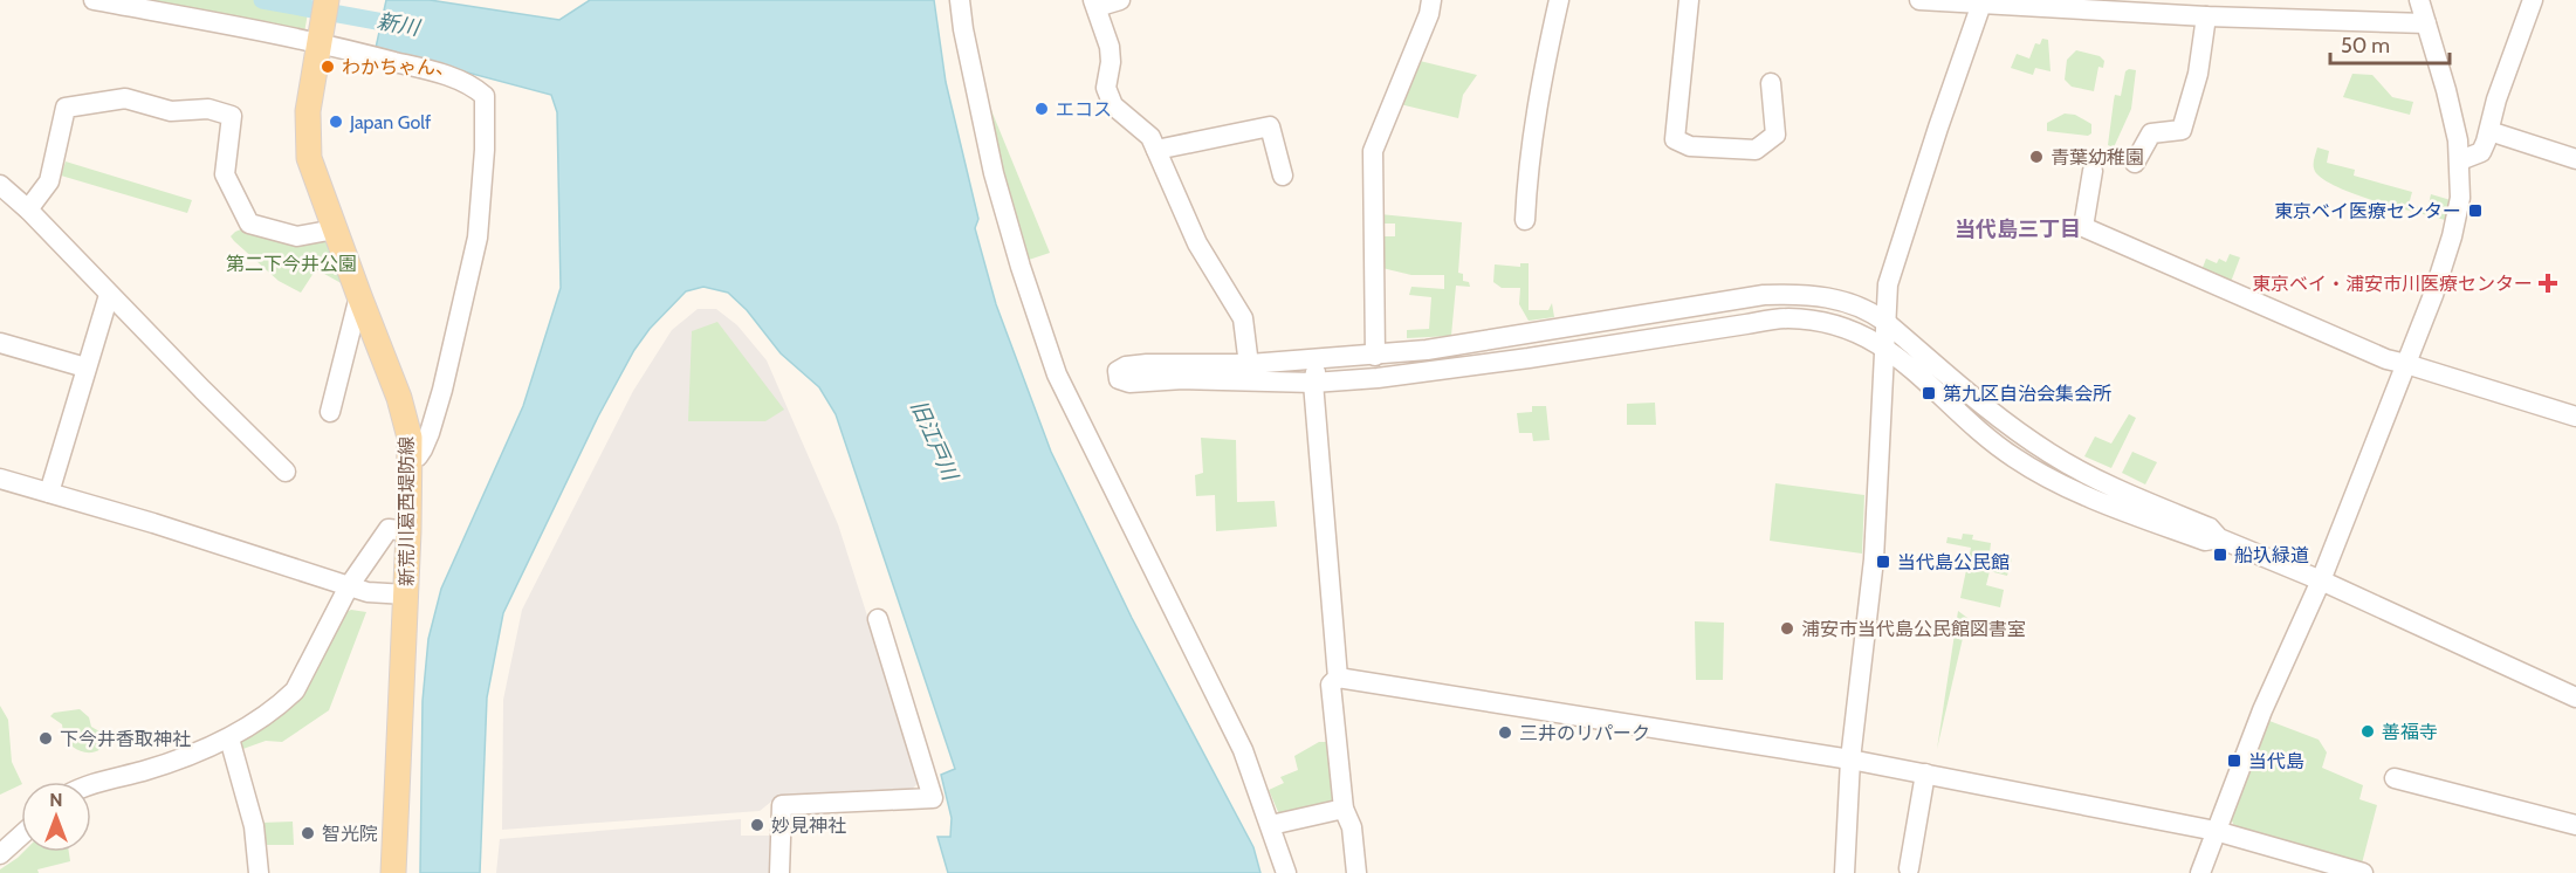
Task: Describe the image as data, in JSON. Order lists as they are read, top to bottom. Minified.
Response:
{"streets":{"main road":["新荒川葛西堤防線"]},"districts":["当代島三丁目"],"water":["新川","旧江戸川"],"parks":["第二下今井公園"],"places":{"other":["わかちゃん、","エコス","Japan Golf","青葉幼稚園","浦安市当代島公民館図書室","善福寺","三井のリパーク","下今井香取神社","妙見神社","智光院"],"transit":["東京ベイ医療センター","第九区自治会集会所","船圦緑道","当代島公民館","当代島"],"health":["東京ベイ・浦安市川医療センター"]},"scale_bar":"50 m","north":"top"}
